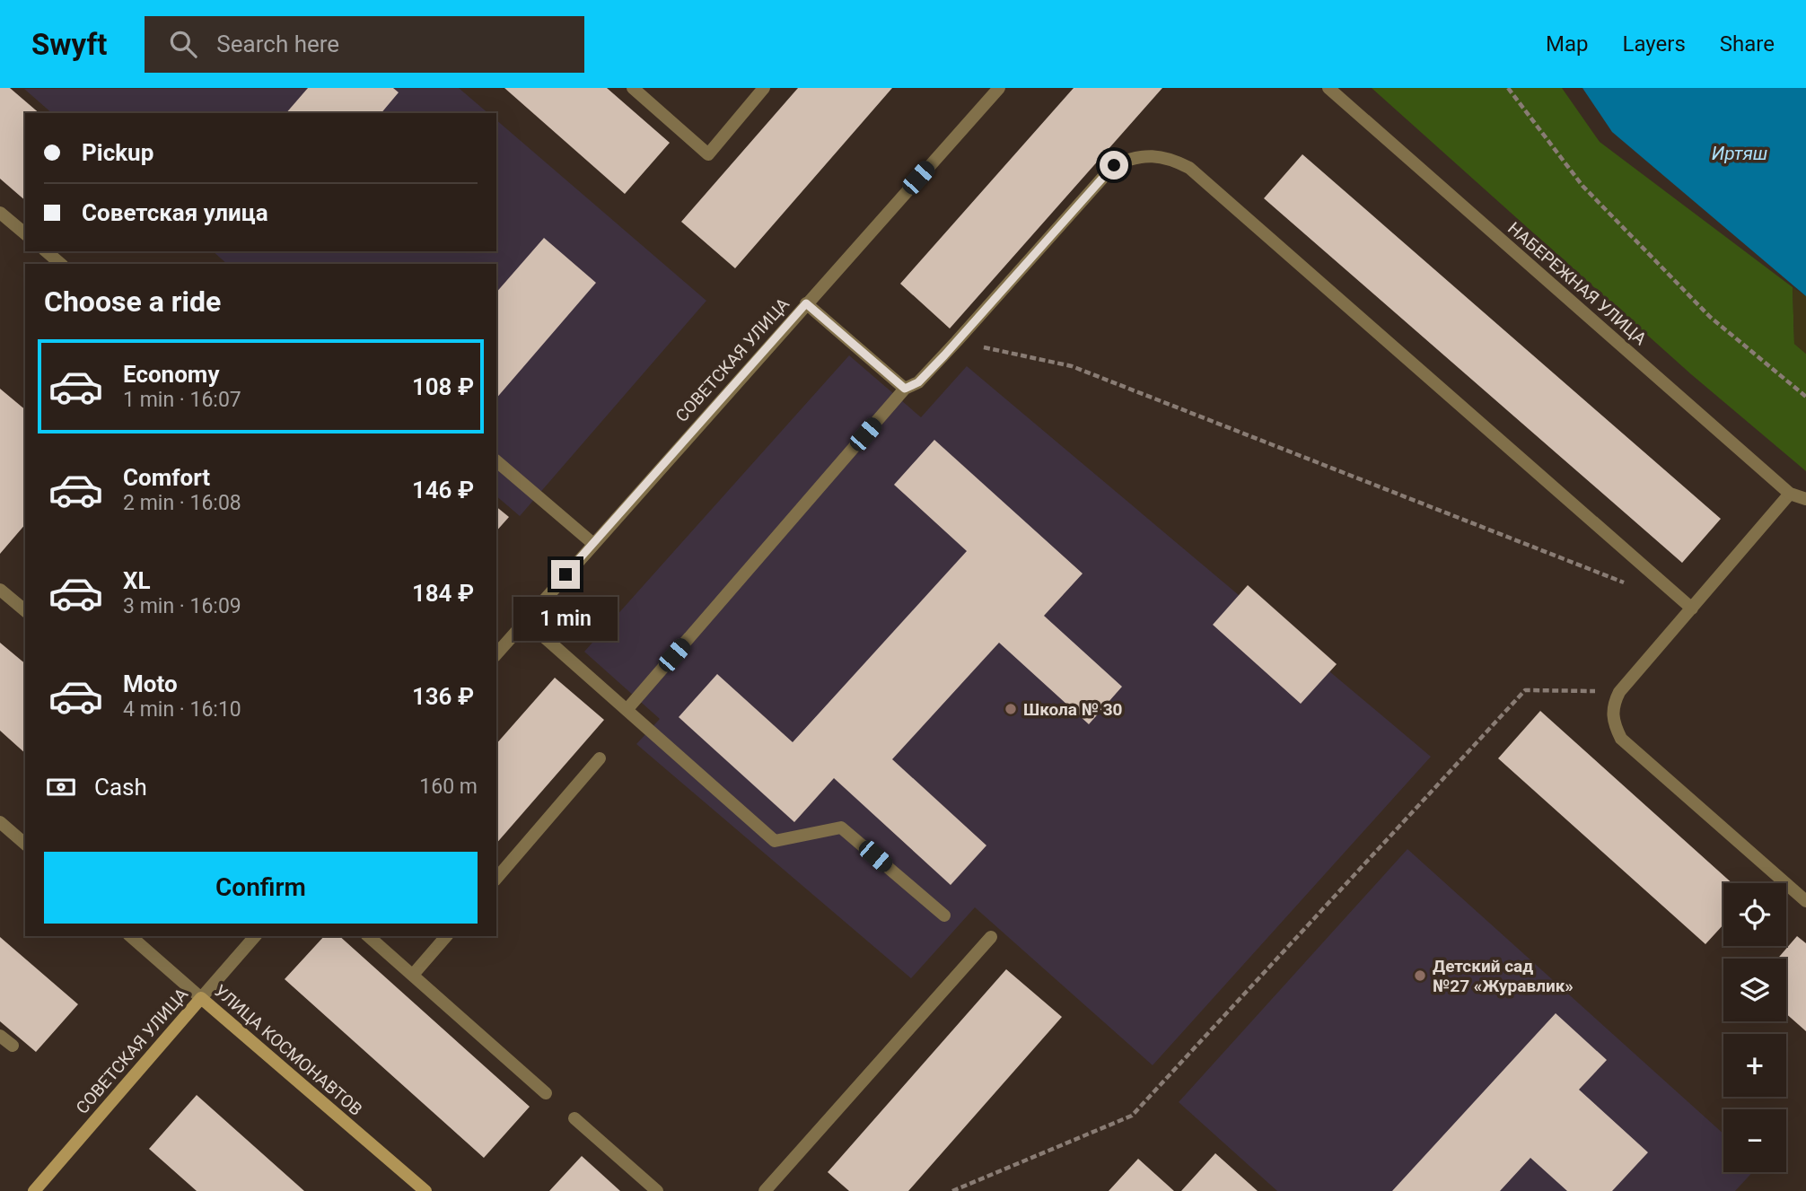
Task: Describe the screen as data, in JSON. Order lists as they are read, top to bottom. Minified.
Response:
{"streets":{"street":["НАБЕРЕЖНАЯ УЛИЦА","СОВЕТСКАЯ УЛИЦА","УЛИЦА КОСМОНАВТОВ"]},"crossings":[["СОВЕТСКАЯ УЛИЦА","УЛИЦА КОСМОНАВТОВ"]],"water":["Иртяш"],"places":["Школа № 30","Детский сад №27 «Журавлик»"],"page":{"header":"Swyft","search":"Search here","nav":["Map","Layers","Share"],"banner":["Pickup","Советская улица"],"heading":"Choose a ride","list":[{"name":"Economy","note":"1 min · 16:07","value":"108 ₽"},{"name":"Comfort","note":"2 min · 16:08","value":"146 ₽"},{"name":"XL","note":"3 min · 16:09","value":"184 ₽"},{"name":"Moto","note":"4 min · 16:10","value":"136 ₽"}],"bubble":"1 min","pay":["Cash","160 m"],"buttons":"Confirm","map_buttons":["+","−"]}}
